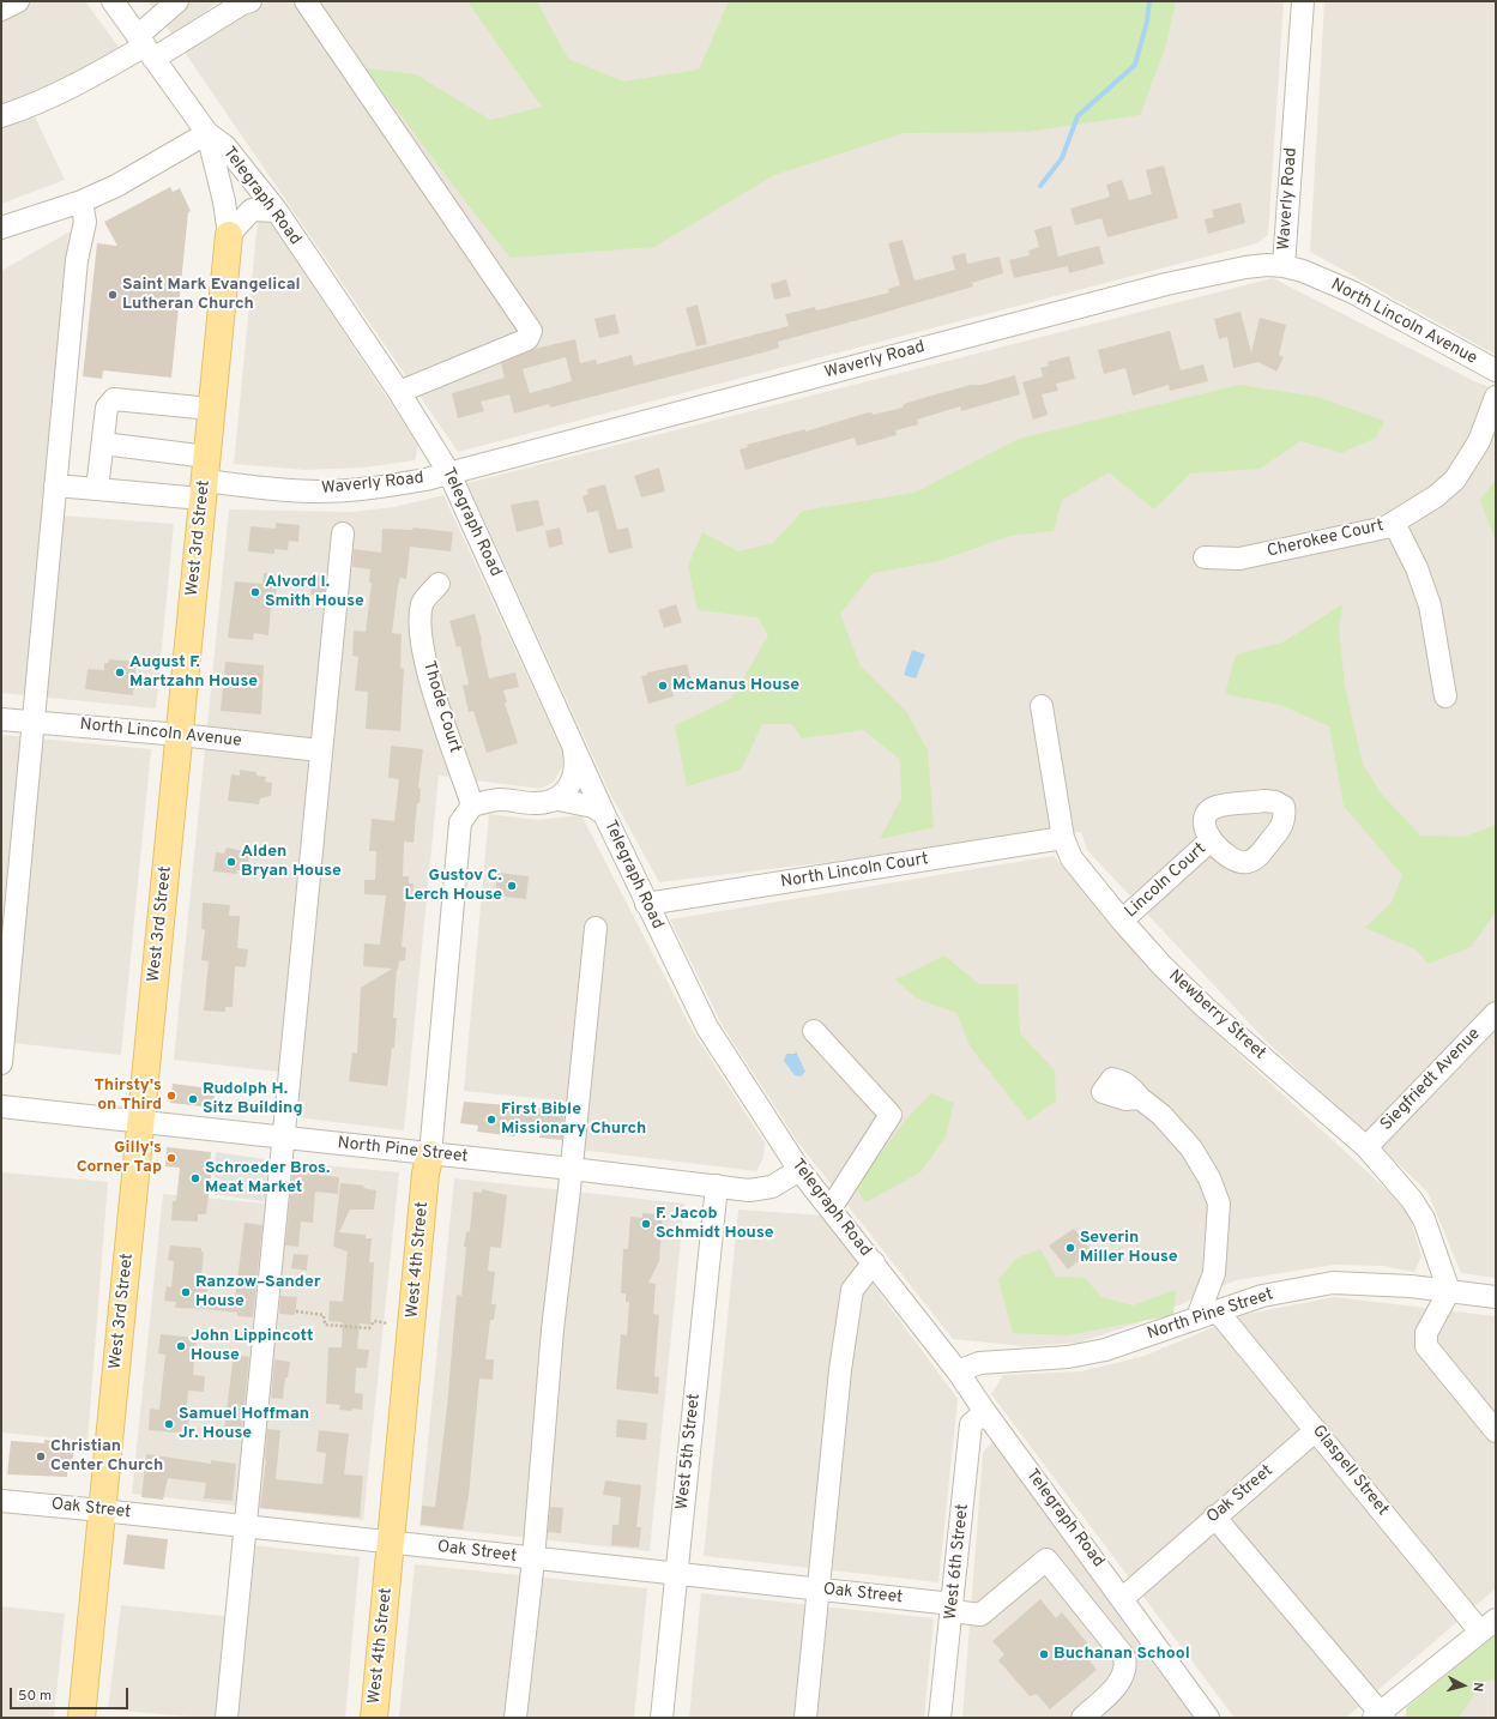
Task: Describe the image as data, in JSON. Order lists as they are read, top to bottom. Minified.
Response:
{"streets":{"main road":["West 3rd Street","West 4th Street"],"street":["Telegraph Road","Waverly Road","North Lincoln Avenue","Cherokee Court","Thode Court","North Lincoln Court","Lincoln Court","Newberry Street","Siegfriedt Avenue","North Pine Street","West 5th Street","Glaspell Street","Oak Street","West 6th Street"]},"crossings":[["Telegraph Road","Waverly Road"],["Telegraph Road","West 3rd Street"],["Telegraph Road","North Lincoln Court"],["Telegraph Road","North Pine Street"],["Telegraph Road","Oak Street"],["Telegraph Road","West 6th Street"],["Waverly Road","North Lincoln Avenue"],["Waverly Road","West 3rd Street"],["North Lincoln Avenue","West 3rd Street"],["West 3rd Street","North Pine Street"],["West 3rd Street","Oak Street"],["Thode Court","West 4th Street"],["North Lincoln Court","Newberry Street"],["Lincoln Court","Newberry Street"],["Newberry Street","Siegfriedt Avenue"],["Newberry Street","North Pine Street"],["North Pine Street","West 4th Street"],["North Pine Street","West 5th Street"],["North Pine Street","Glaspell Street"],["West 4th Street","Oak Street"],["West 5th Street","Oak Street"],["Glaspell Street","Oak Street"],["Oak Street","West 6th Street"]],"places":["Saint Mark Evangelical Lutheran Church","Alvord I. Smith House","August F. Martzahn House","McManus House","Alden Bryan House","Gustov C. Lerch House","Thirsty's on Third","Rudolph H. Sitz Building","First Bible Missionary Church","Gilly's Corner Tap","Schroeder Bros. Meat Market","F. Jacob Schmidt House","Severin Miller House","Ranzow–Sander House","John Lippincott House","Samuel Hoffman Jr. House","Christian Center Church","Buchanan School"],"scale_bar":"50 m","north":"right"}
